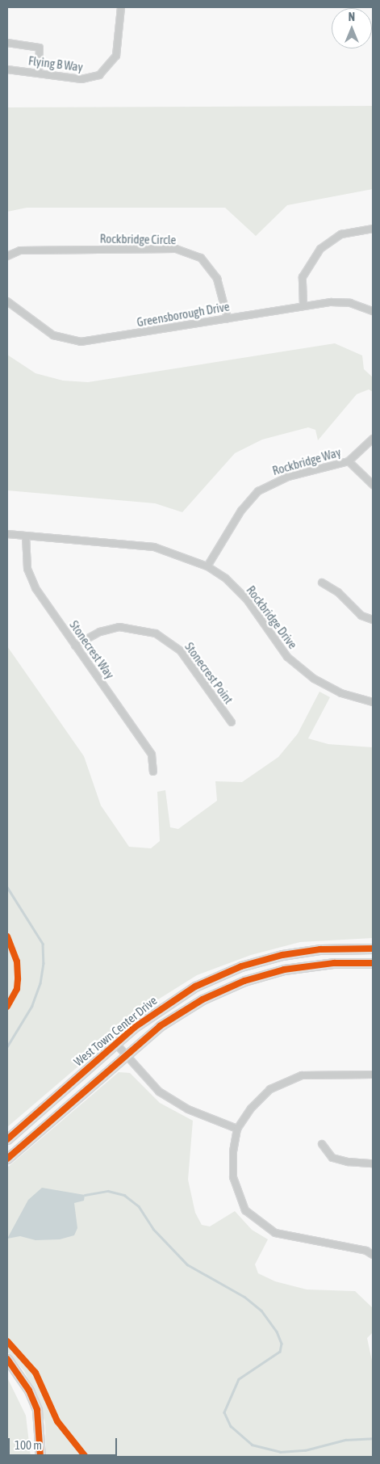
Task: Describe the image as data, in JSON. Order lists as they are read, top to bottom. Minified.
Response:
{"streets":{"street":["Flying B Way","Rockbridge Circle","Greensborough Drive","Rockbridge Way","Rockbridge Drive","Stonecrest Way","Stonecrest Point","West Town Center Drive"]},"crossings":[["Rockbridge Circle","Greensborough Drive"],["Rockbridge Way","Rockbridge Drive"],["Rockbridge Drive","Stonecrest Way"],["Stonecrest Way","Stonecrest Point"]],"scale_bar":"100 m","north":"top"}
